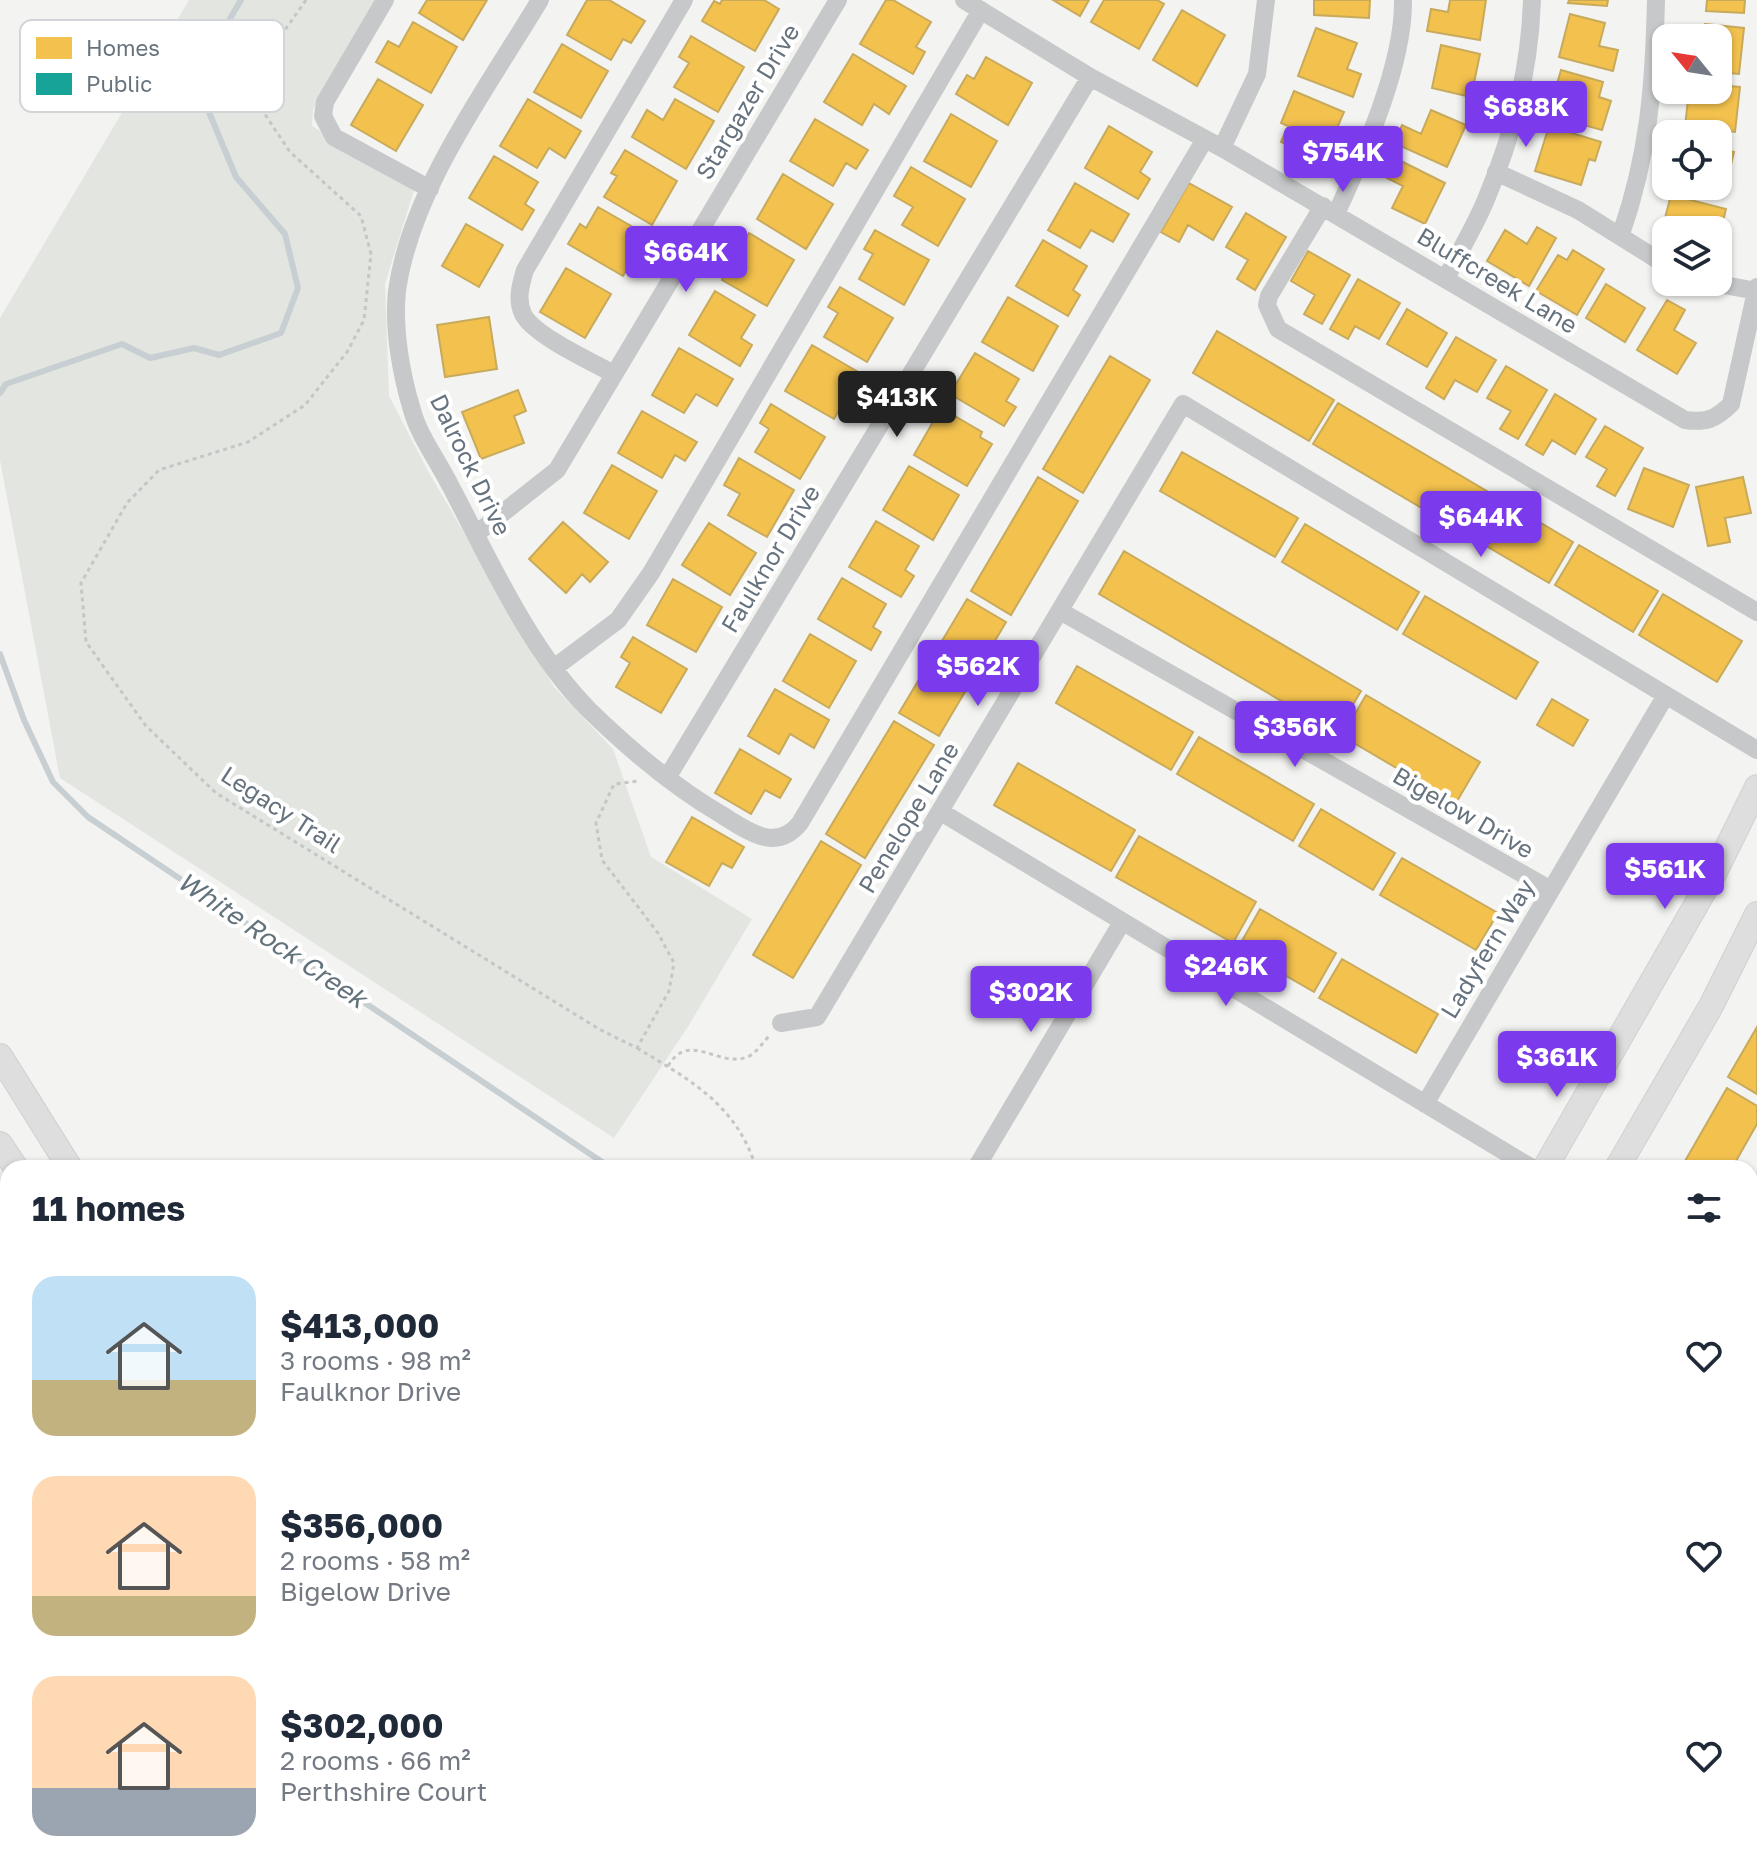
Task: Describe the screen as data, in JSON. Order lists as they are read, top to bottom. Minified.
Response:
{"streets":{"street":["Stargazer Drive","Bluffcreek Lane","Dalrock Drive","Faulknor Drive","Bigelow Drive","Penelope Lane","Ladyfern Way"],"path":["Legacy Trail"]},"crossings":[["Stargazer Drive","Dalrock Drive"],["Bluffcreek Lane","Dalrock Drive"],["Bluffcreek Lane","Faulknor Drive"],["Dalrock Drive","Faulknor Drive"],["Bigelow Drive","Penelope Lane"],["Bigelow Drive","Ladyfern Way"],["Penelope Lane","Ladyfern Way"]],"water":["White Rock Creek"],"legend":["Homes","Public"],"north":"top left","page":{"price":["$688K","$754K","$664K","$413K","$644K","$562K","$356K","$561K","$246K","$302K","$361K"],"heading":"11 homes","list":[{"name":"$413,000","note":"3 rooms · 98 m² · Faulknor Drive"},{"name":"$356,000","note":"2 rooms · 58 m² · Bigelow Drive"},{"name":"$302,000","note":"2 rooms · 66 m² · Perthshire Court"}]}}
